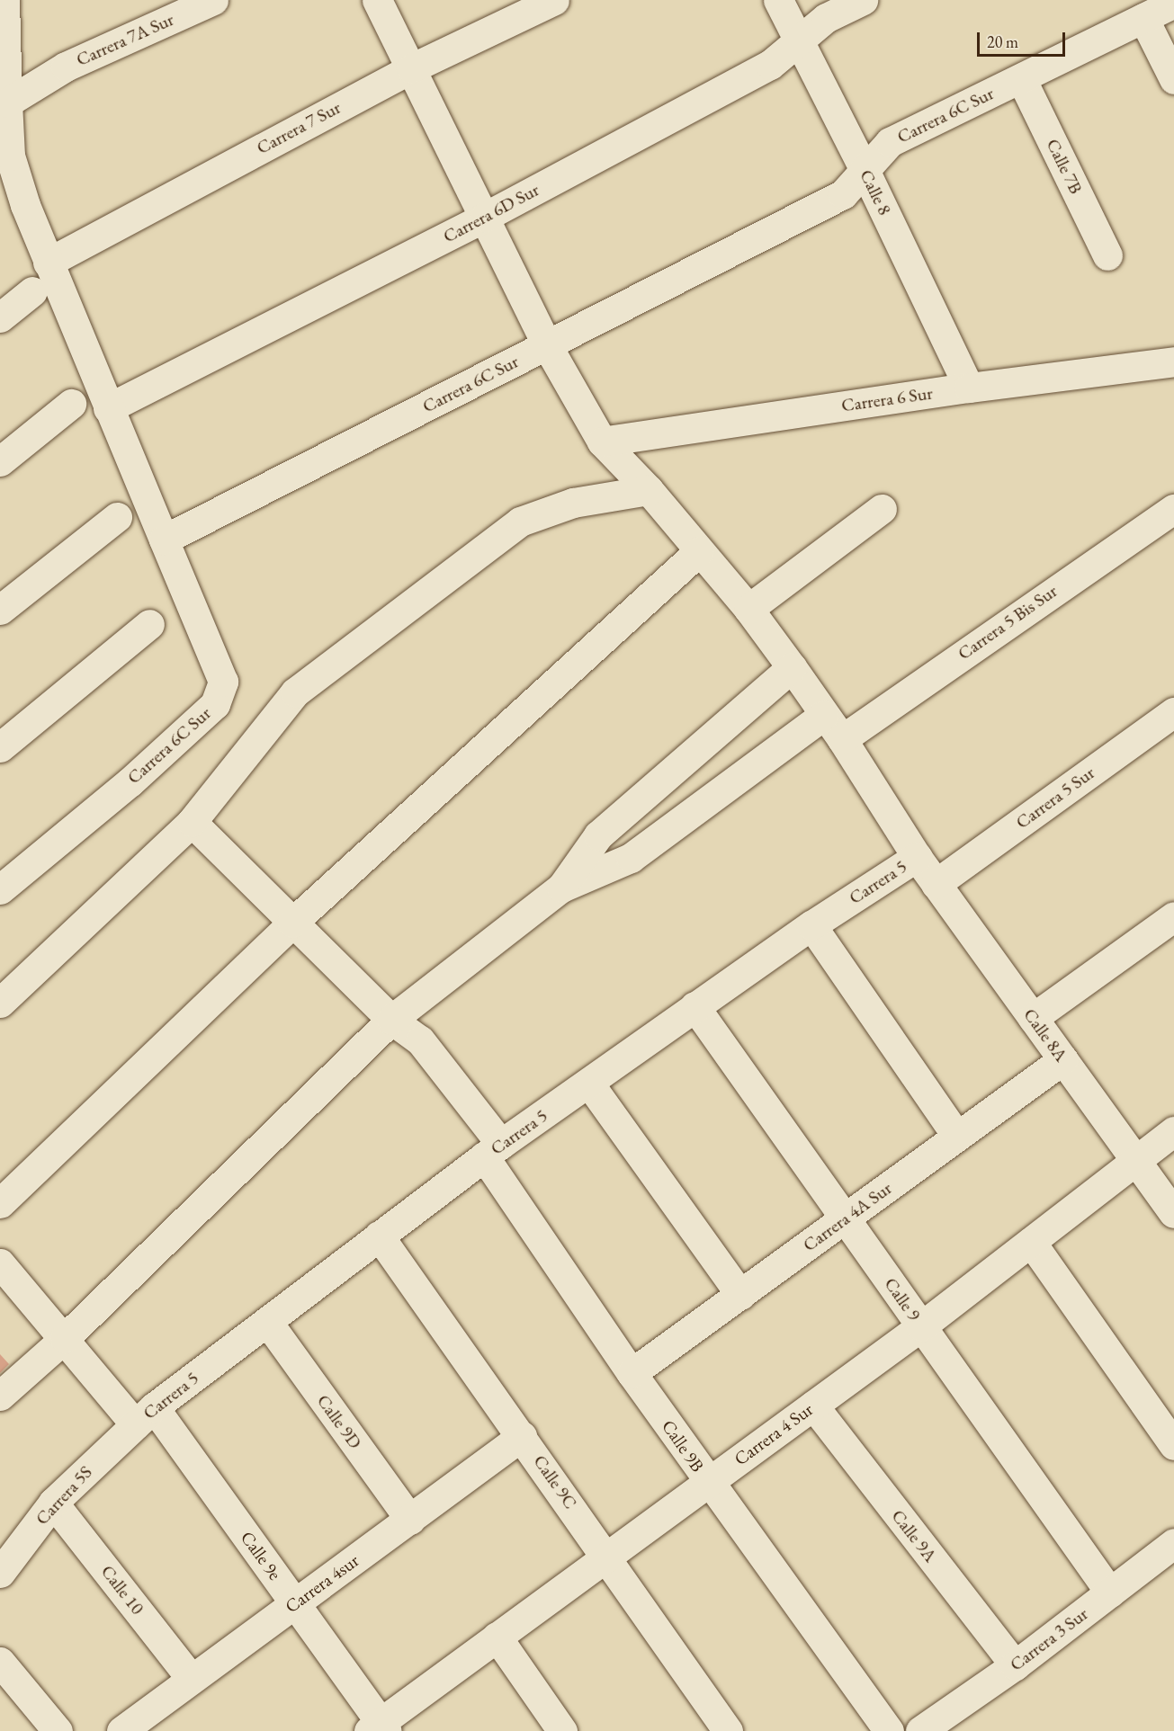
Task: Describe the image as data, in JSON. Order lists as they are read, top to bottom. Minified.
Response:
{"streets":{"street":["Carrera 7A Sur","Carrera 6C Sur","Carrera 7 Sur","Calle 7B","Calle 8","Carrera 6D Sur","Carrera 6 Sur","Carrera 5 Bis Sur","Carrera 5 Sur","Carrera 5","Calle 8A","Carrera 4A Sur","Calle 9","Calle 9D","Carrera 4 Sur","Calle 9B","Calle 9C","Carrera 5S","Calle 9A","Calle 9e","Carrera 4sur","Calle 10","Carrera 3 Sur"]},"crossings":[["Carrera 6C Sur","Calle 7B"],["Carrera 6C Sur","Calle 8"],["Carrera 6C Sur","Calle 8A"],["Carrera 7 Sur","Calle 8A"],["Calle 8","Carrera 6D Sur"],["Calle 8","Carrera 6 Sur"],["Carrera 6D Sur","Calle 8A"],["Carrera 6 Sur","Calle 8A"],["Carrera 5 Bis Sur","Calle 8A"],["Carrera 5 Sur","Calle 8A"],["Carrera 5","Calle 8A"],["Carrera 5","Calle 9"],["Carrera 5","Calle 9D"],["Carrera 5","Calle 9B"],["Carrera 5","Calle 9C"],["Carrera 5","Carrera 5S"],["Carrera 5","Calle 9e"],["Calle 8A","Carrera 4A Sur"],["Calle 8A","Carrera 4 Sur"],["Carrera 4A Sur","Calle 9"],["Carrera 4A Sur","Calle 9B"],["Calle 9","Carrera 4 Sur"],["Calle 9","Carrera 3 Sur"],["Calle 9D","Carrera 4sur"],["Carrera 4 Sur","Calle 9B"],["Carrera 4 Sur","Calle 9C"],["Carrera 4 Sur","Calle 9A"],["Carrera 4 Sur","Calle 9e"],["Calle 9C","Carrera 4sur"],["Carrera 5S","Calle 9e"],["Carrera 5S","Calle 10"],["Calle 9A","Carrera 3 Sur"],["Calle 9e","Carrera 4sur"],["Carrera 4sur","Calle 10"]],"scale_bar":"20 m"}
